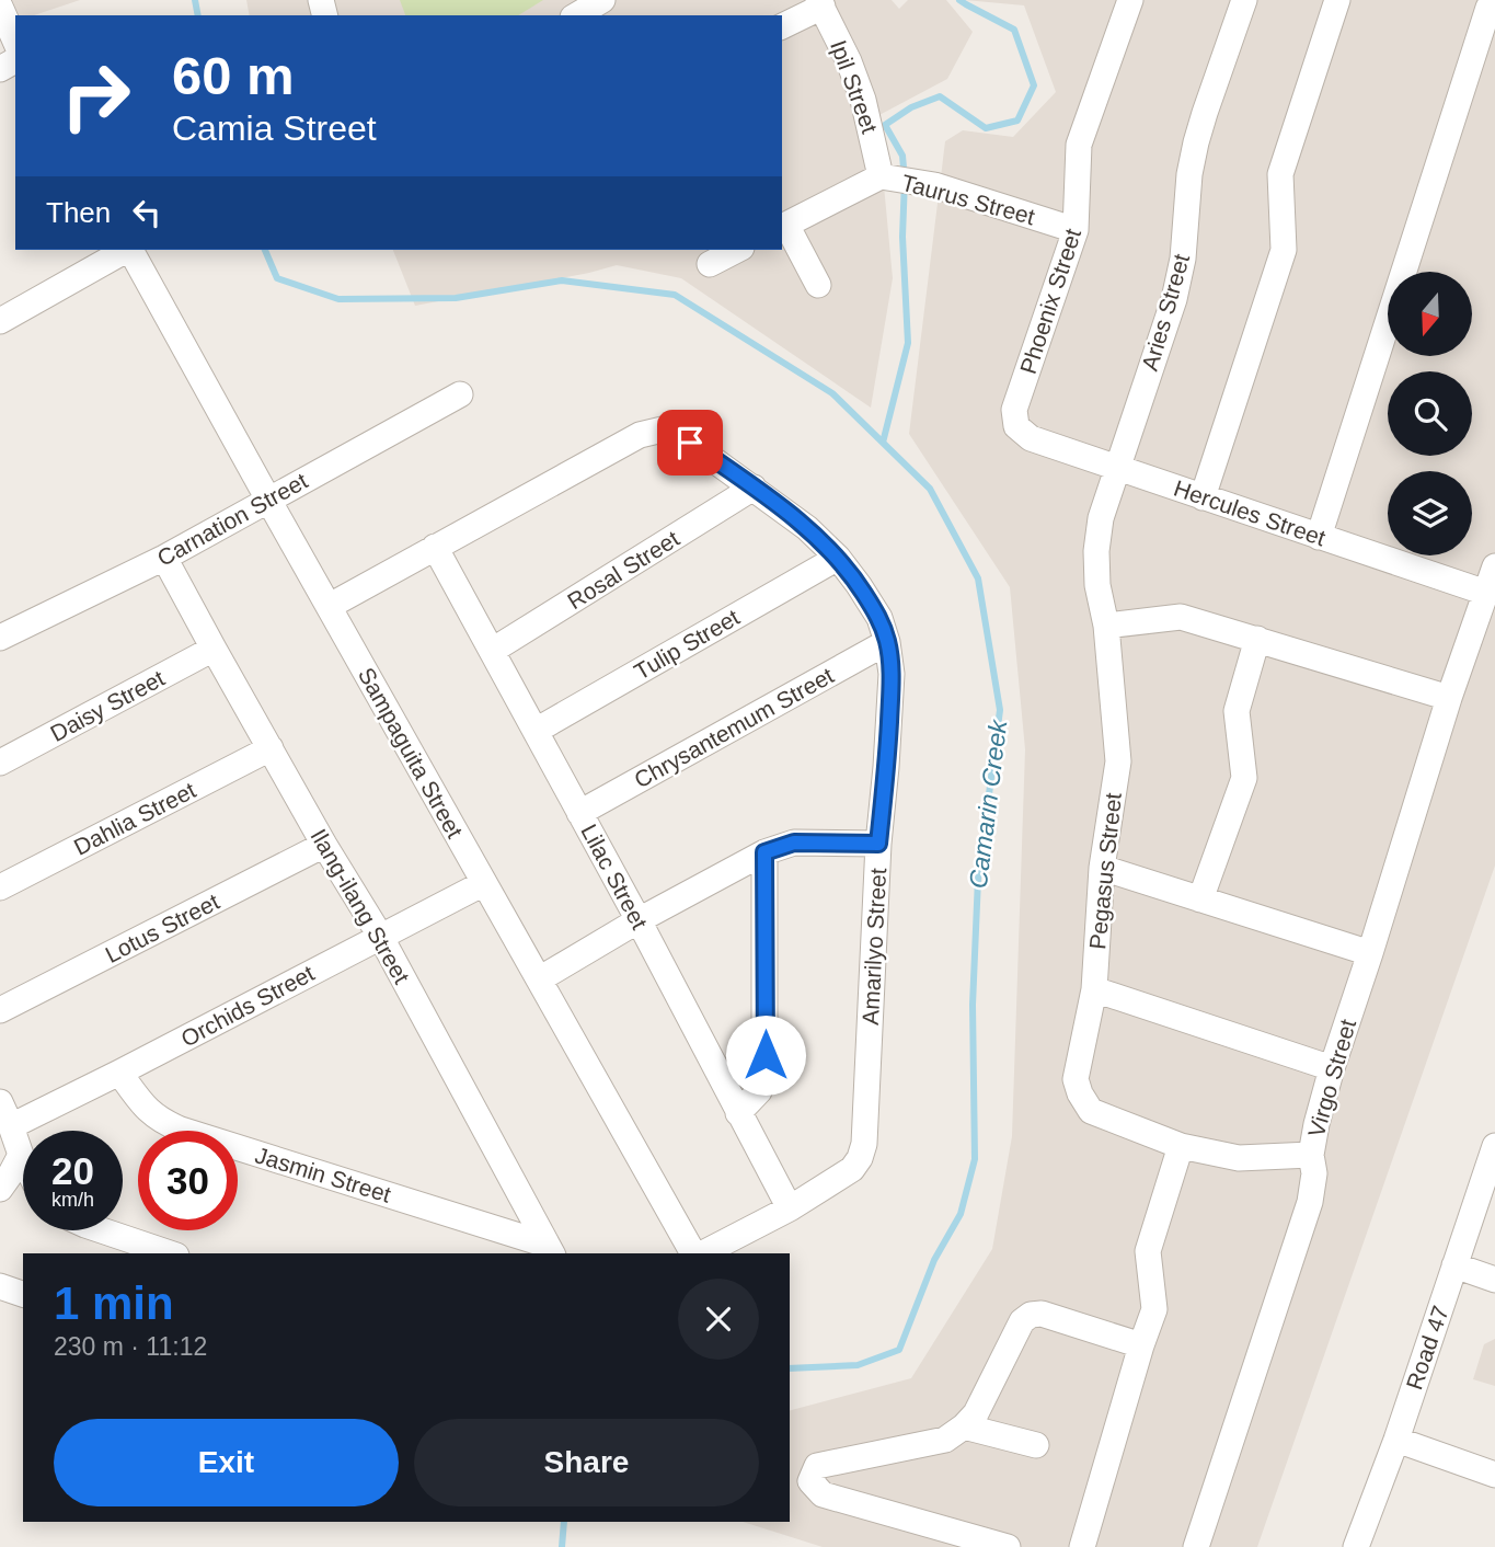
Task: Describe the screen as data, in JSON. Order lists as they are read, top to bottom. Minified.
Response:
{"streets":{"street":["Ipil Street","Taurus Street","Phoenix Street","Aries Street","Hercules Street","Carnation Street","Rosal Street","Tulip Street","Daisy Street","Chrysantemum Street","Sampaguita Street","Dahlia Street","Pegasus Street","Lilac Street","Ilang-ilang Street","Lotus Street","Amarilyo Street","Orchids Street","Virgo Street","Jasmin Street","Road 47"]},"crossings":[["Ipil Street","Taurus Street"],["Taurus Street","Phoenix Street"],["Phoenix Street","Hercules Street"],["Aries Street","Hercules Street"],["Aries Street","Pegasus Street"],["Hercules Street","Virgo Street"],["Carnation Street","Sampaguita Street"],["Carnation Street","Ilang-ilang Street"],["Rosal Street","Lilac Street"],["Rosal Street","Amarilyo Street"],["Tulip Street","Lilac Street"],["Tulip Street","Amarilyo Street"],["Daisy Street","Ilang-ilang Street"],["Chrysantemum Street","Lilac Street"],["Chrysantemum Street","Amarilyo Street"],["Sampaguita Street","Amarilyo Street"],["Sampaguita Street","Orchids Street"],["Dahlia Street","Ilang-ilang Street"],["Lilac Street","Amarilyo Street"],["Ilang-ilang Street","Lotus Street"],["Ilang-ilang Street","Orchids Street"],["Ilang-ilang Street","Jasmin Street"],["Orchids Street","Jasmin Street"]],"water":["Camarin Creek"],"north":"bottom","page":{"turn":["60 m","Camia Street"],"then":"Then","speed":"20 km/h","limit":"30","heading":["1 min","230 m · 11:12"],"buttons":["Exit","Share"]}}
